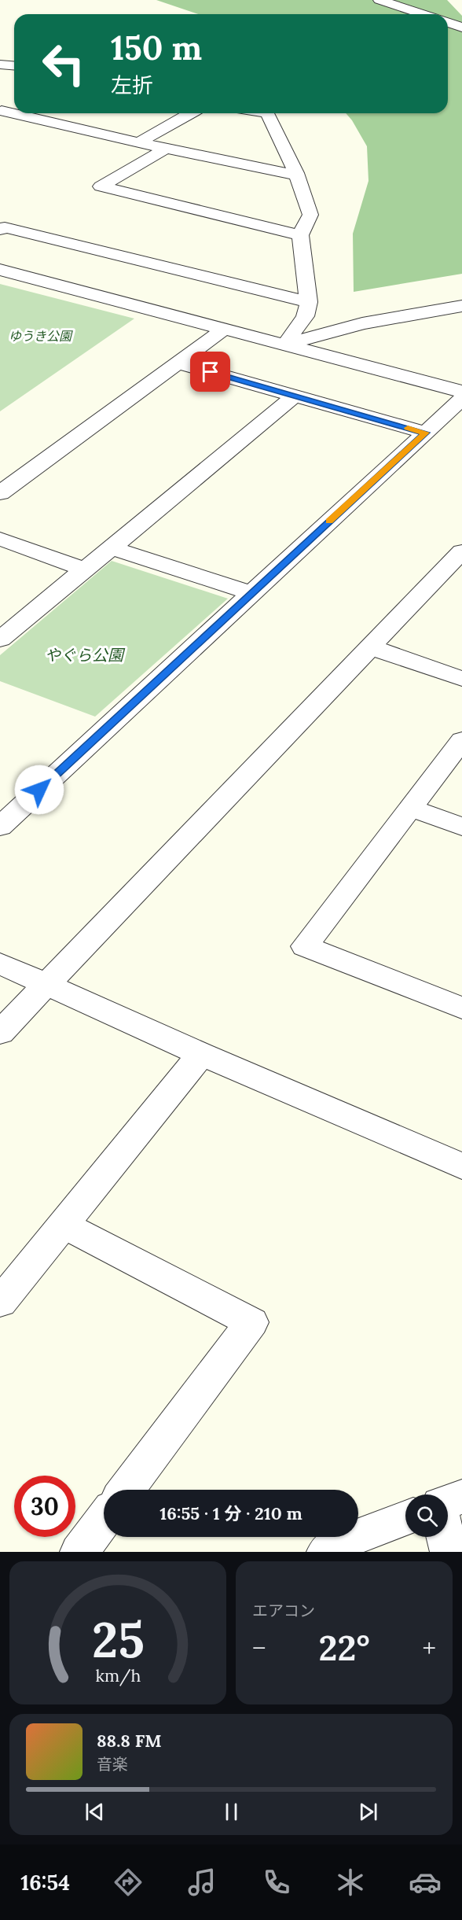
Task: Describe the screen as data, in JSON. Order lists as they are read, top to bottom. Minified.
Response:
{"parks":["ゆうき公園","やぐら公園"],"page":{"turn":["150 m","左折"],"limit":"30","trip":"16:55 · 1 分 · 210 m","tile":"エアコン","heat":["−","22°","+"],"song":["88.8 FM","音楽"],"tabs":"16:54","gauge":["25","km/h"]}}
